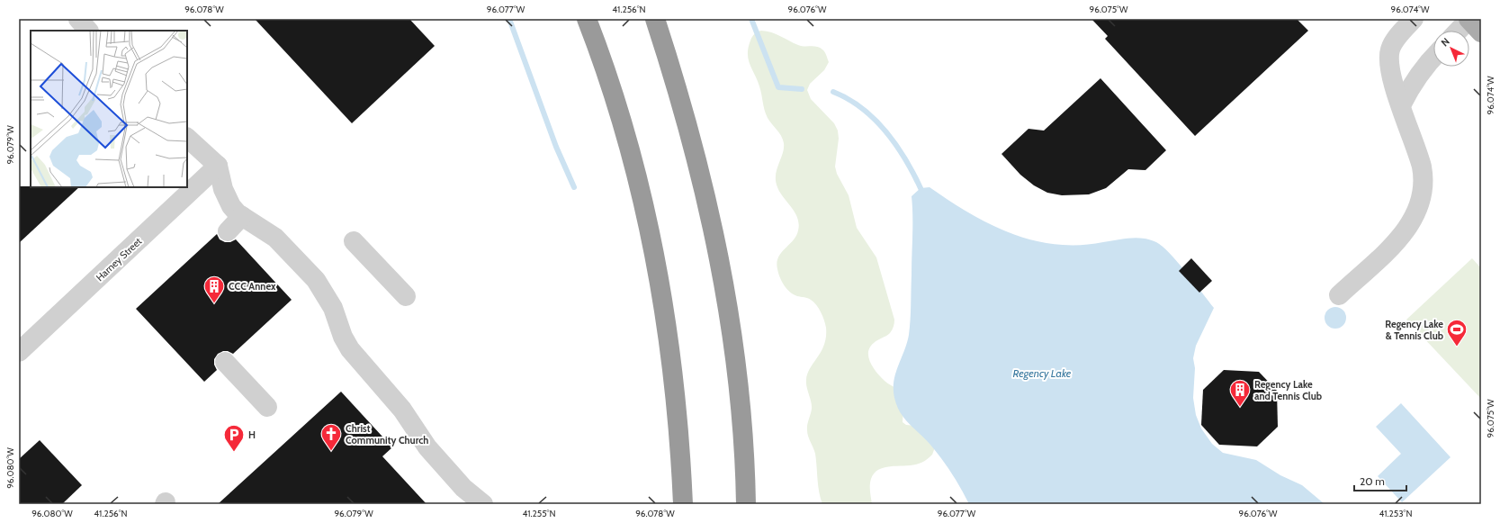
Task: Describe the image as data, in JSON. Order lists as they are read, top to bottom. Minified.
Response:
{"streets":{"street":["Harney Street"]},"water":["Regency Lake"],"places":{"building":["CCC Annex","Regency Lake and Tennis Club"],"sports":["Regency Lake & Tennis Club"],"church":["Christ Community Church"],"parking":["H"]},"scale_bar":"20 m","north":"top left","coordinates":["96.078°W","96.077°W","41.256°N","96.076°W","96.075°W","96.074°W","96.079°W","96.080°W","41.255°N","41.253°N"]}
